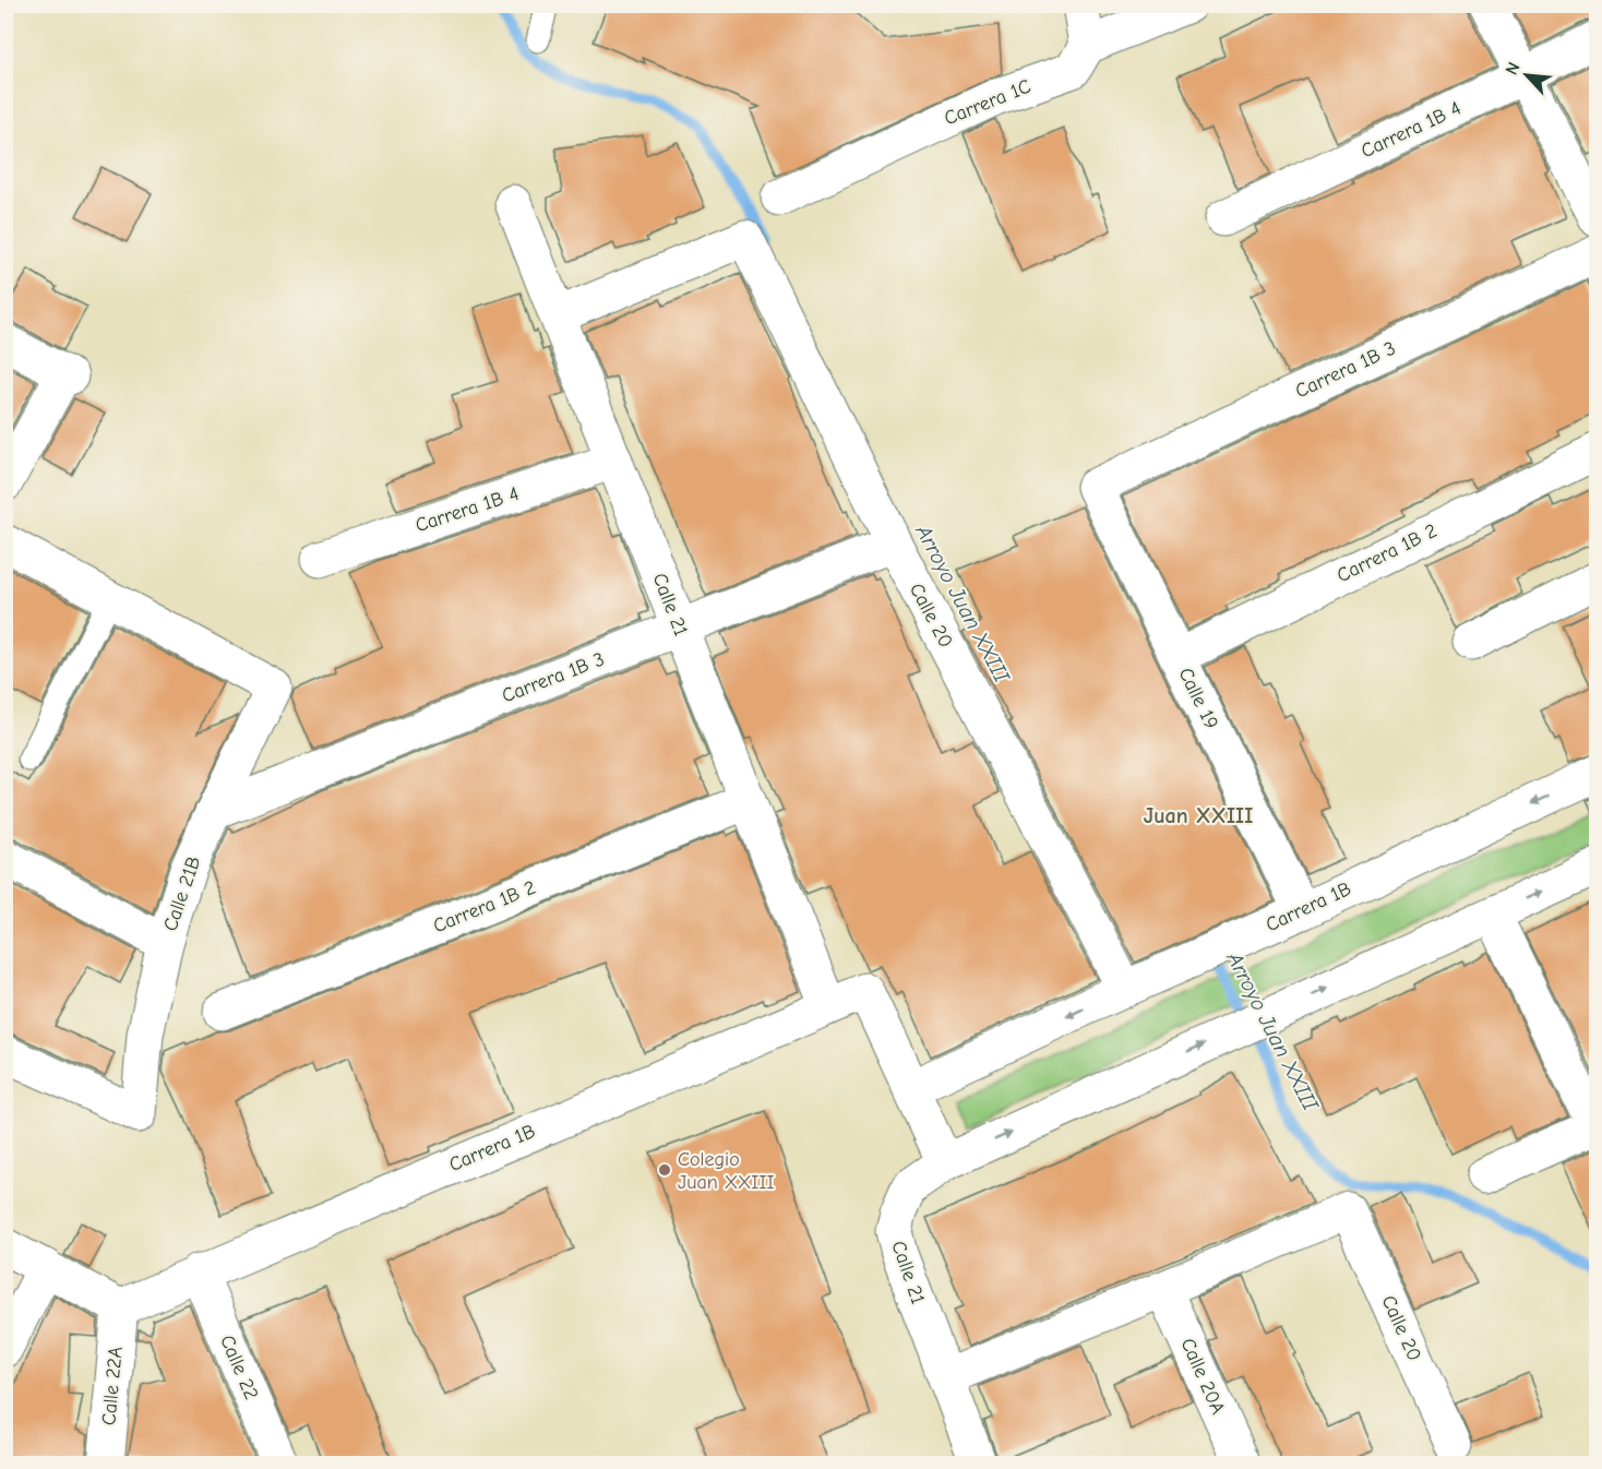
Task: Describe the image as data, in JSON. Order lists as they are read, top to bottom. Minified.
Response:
{"streets":{"street":["Carrera 1C","Carrera 1B 4","Carrera 1B 3","Carrera 1B 2","Calle 21","Calle 20","Calle 19","Calle 21B","Carrera 1B","Calle 22","Calle 20A","Calle 22A"]},"crossings":[["Carrera 1B 4","Calle 21"],["Carrera 1B 3","Calle 21"],["Carrera 1B 3","Calle 20"],["Carrera 1B 3","Calle 19"],["Carrera 1B 3","Calle 21B"],["Carrera 1B 2","Calle 21"],["Carrera 1B 2","Calle 19"],["Calle 21","Calle 20"],["Calle 21","Carrera 1B"],["Calle 20","Carrera 1B"],["Calle 20","Calle 20A"],["Calle 19","Carrera 1B"],["Carrera 1B","Calle 22"],["Carrera 1B","Calle 22A"]],"districts":["Juan XXIII"],"water":["Arroyo Juan XXIII"],"places":["Colegio Juan XXIII"],"north":"top left"}
